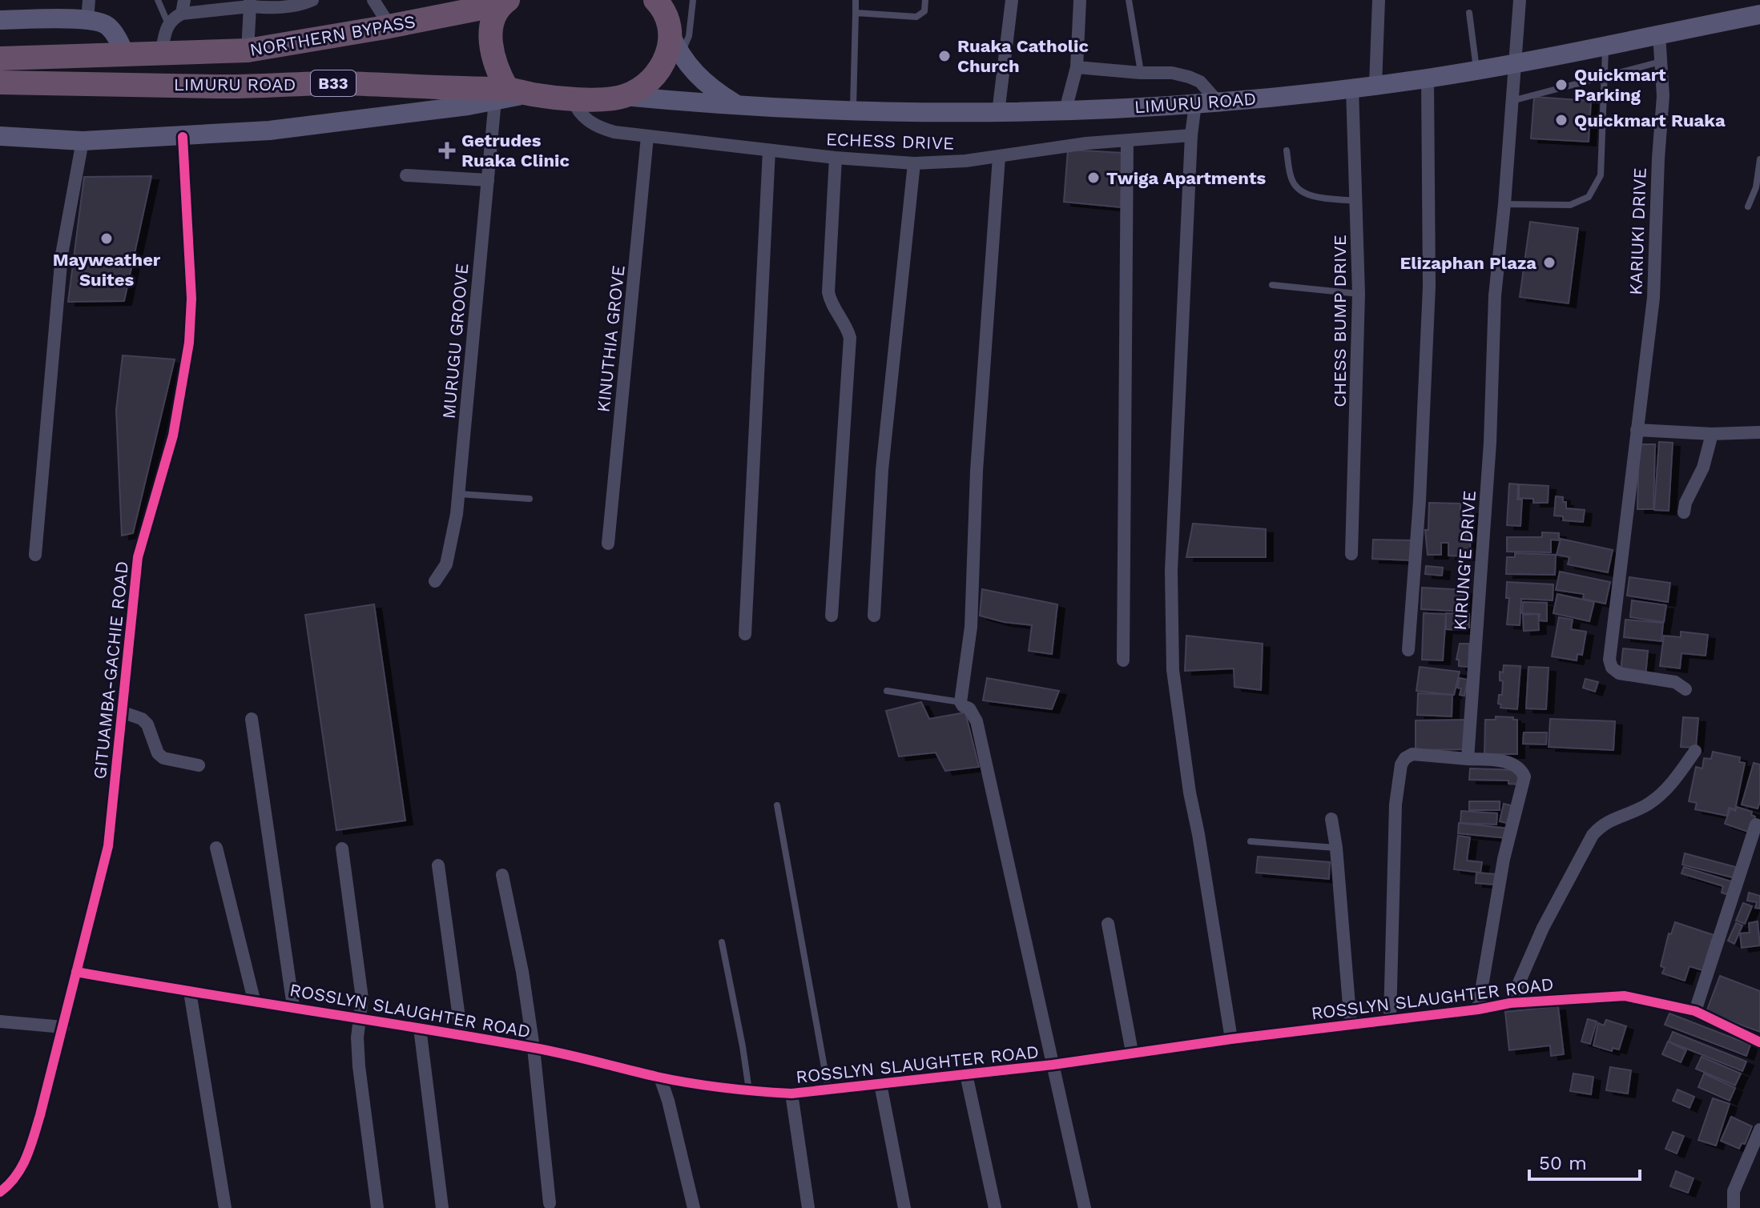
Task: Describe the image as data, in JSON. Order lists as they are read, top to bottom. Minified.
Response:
{"streets":{"highway":["NORTHERN BYPASS","B33","LIMURU ROAD"],"street":["ECHESS DRIVE","KARIUKI DRIVE","CHESS BUMP DRIVE","KINUTHIA GROVE","MURUGU GROOVE","KIRUNG'E DRIVE","GITUAMBA-GACHIE ROAD","ROSSLYN SLAUGHTER ROAD"]},"crossings":[["NORTHERN BYPASS","LIMURU ROAD"],["NORTHERN BYPASS","MURUGU GROOVE"],["LIMURU ROAD","KARIUKI DRIVE"],["LIMURU ROAD","CHESS BUMP DRIVE"],["LIMURU ROAD","MURUGU GROOVE"],["LIMURU ROAD","KIRUNG'E DRIVE"],["ECHESS DRIVE","KINUTHIA GROVE"],["GITUAMBA-GACHIE ROAD","ROSSLYN SLAUGHTER ROAD"]],"places":{"other":["Ruaka Catholic Church","Quickmart Parking","Quickmart Ruaka","Twiga Apartments","Mayweather Suites","Elizaphan Plaza"],"health":["Getrudes Ruaka Clinic"]},"scale_bar":"50 m"}
